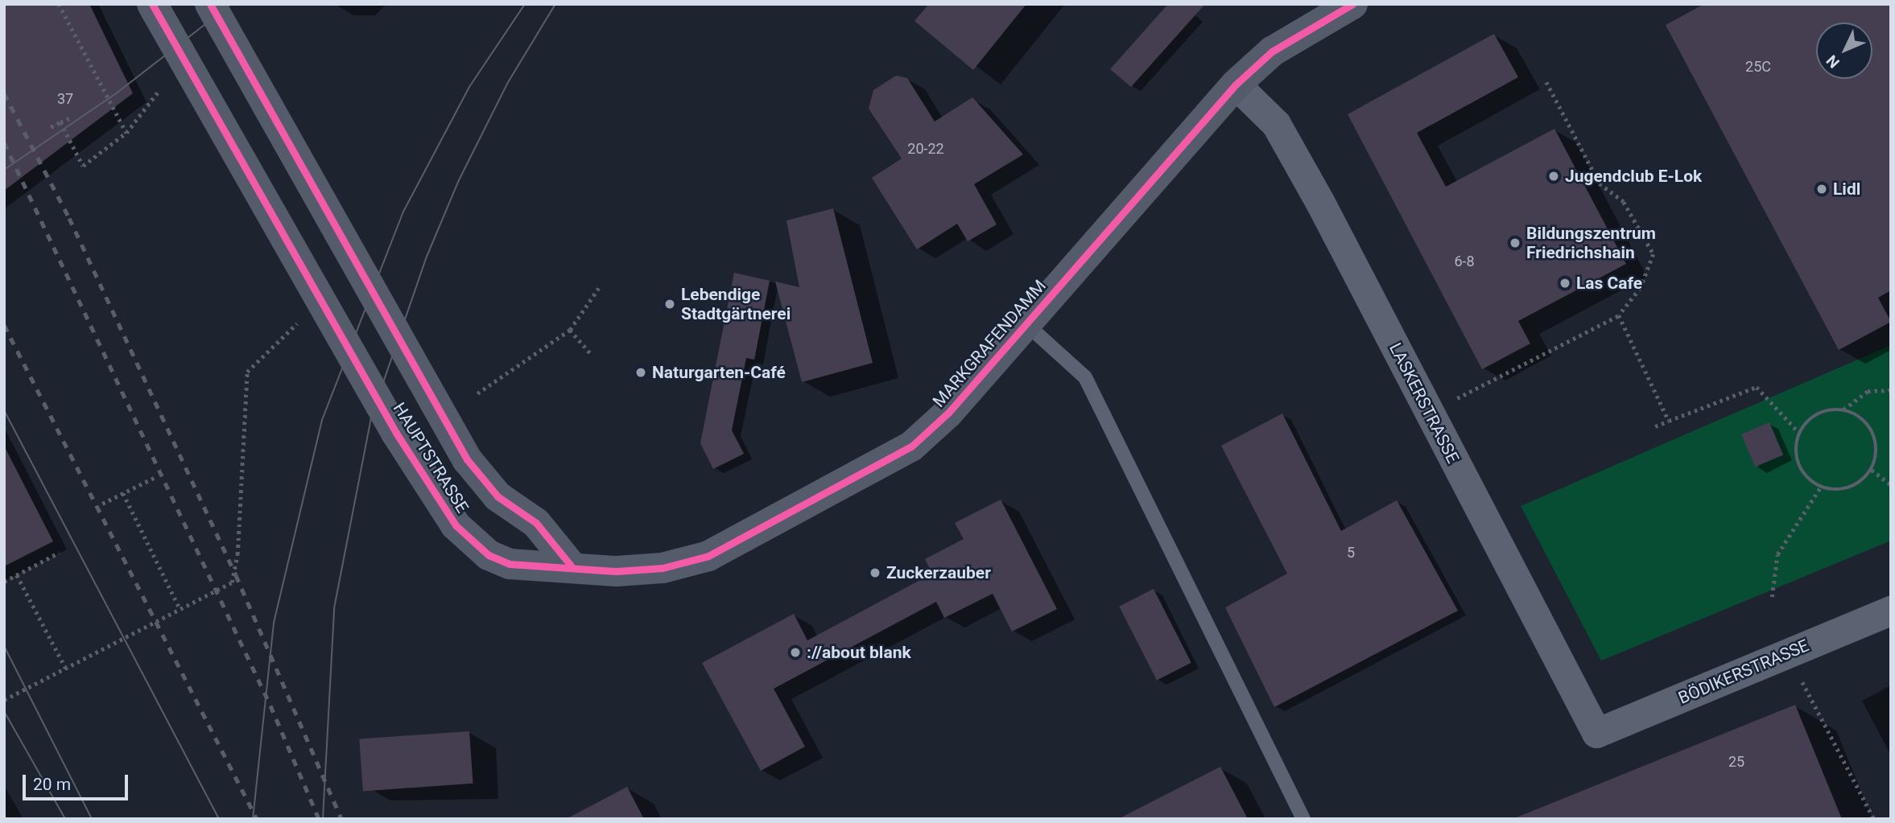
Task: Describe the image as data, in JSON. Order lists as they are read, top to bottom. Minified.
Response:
{"streets":{"main road":["MARKGRAFENDAMM","HAUPTSTRASSE"],"street":["LASKERSTRASSE","BÖDIKERSTRASSE"]},"crossings":[["MARKGRAFENDAMM","LASKERSTRASSE"],["MARKGRAFENDAMM","HAUPTSTRASSE"],["LASKERSTRASSE","BÖDIKERSTRASSE"]],"places":["Jugendclub E-Lok","Lidl","Bildungszentrum Friedrichshain","Las Cafe","Lebendige Stadtgärtnerei","Naturgarten-Café","Zuckerzauber","://about blank"],"house_numbers":["25C","37","20-22","6-8","5","25"],"scale_bar":"20 m","north":"bottom left"}
